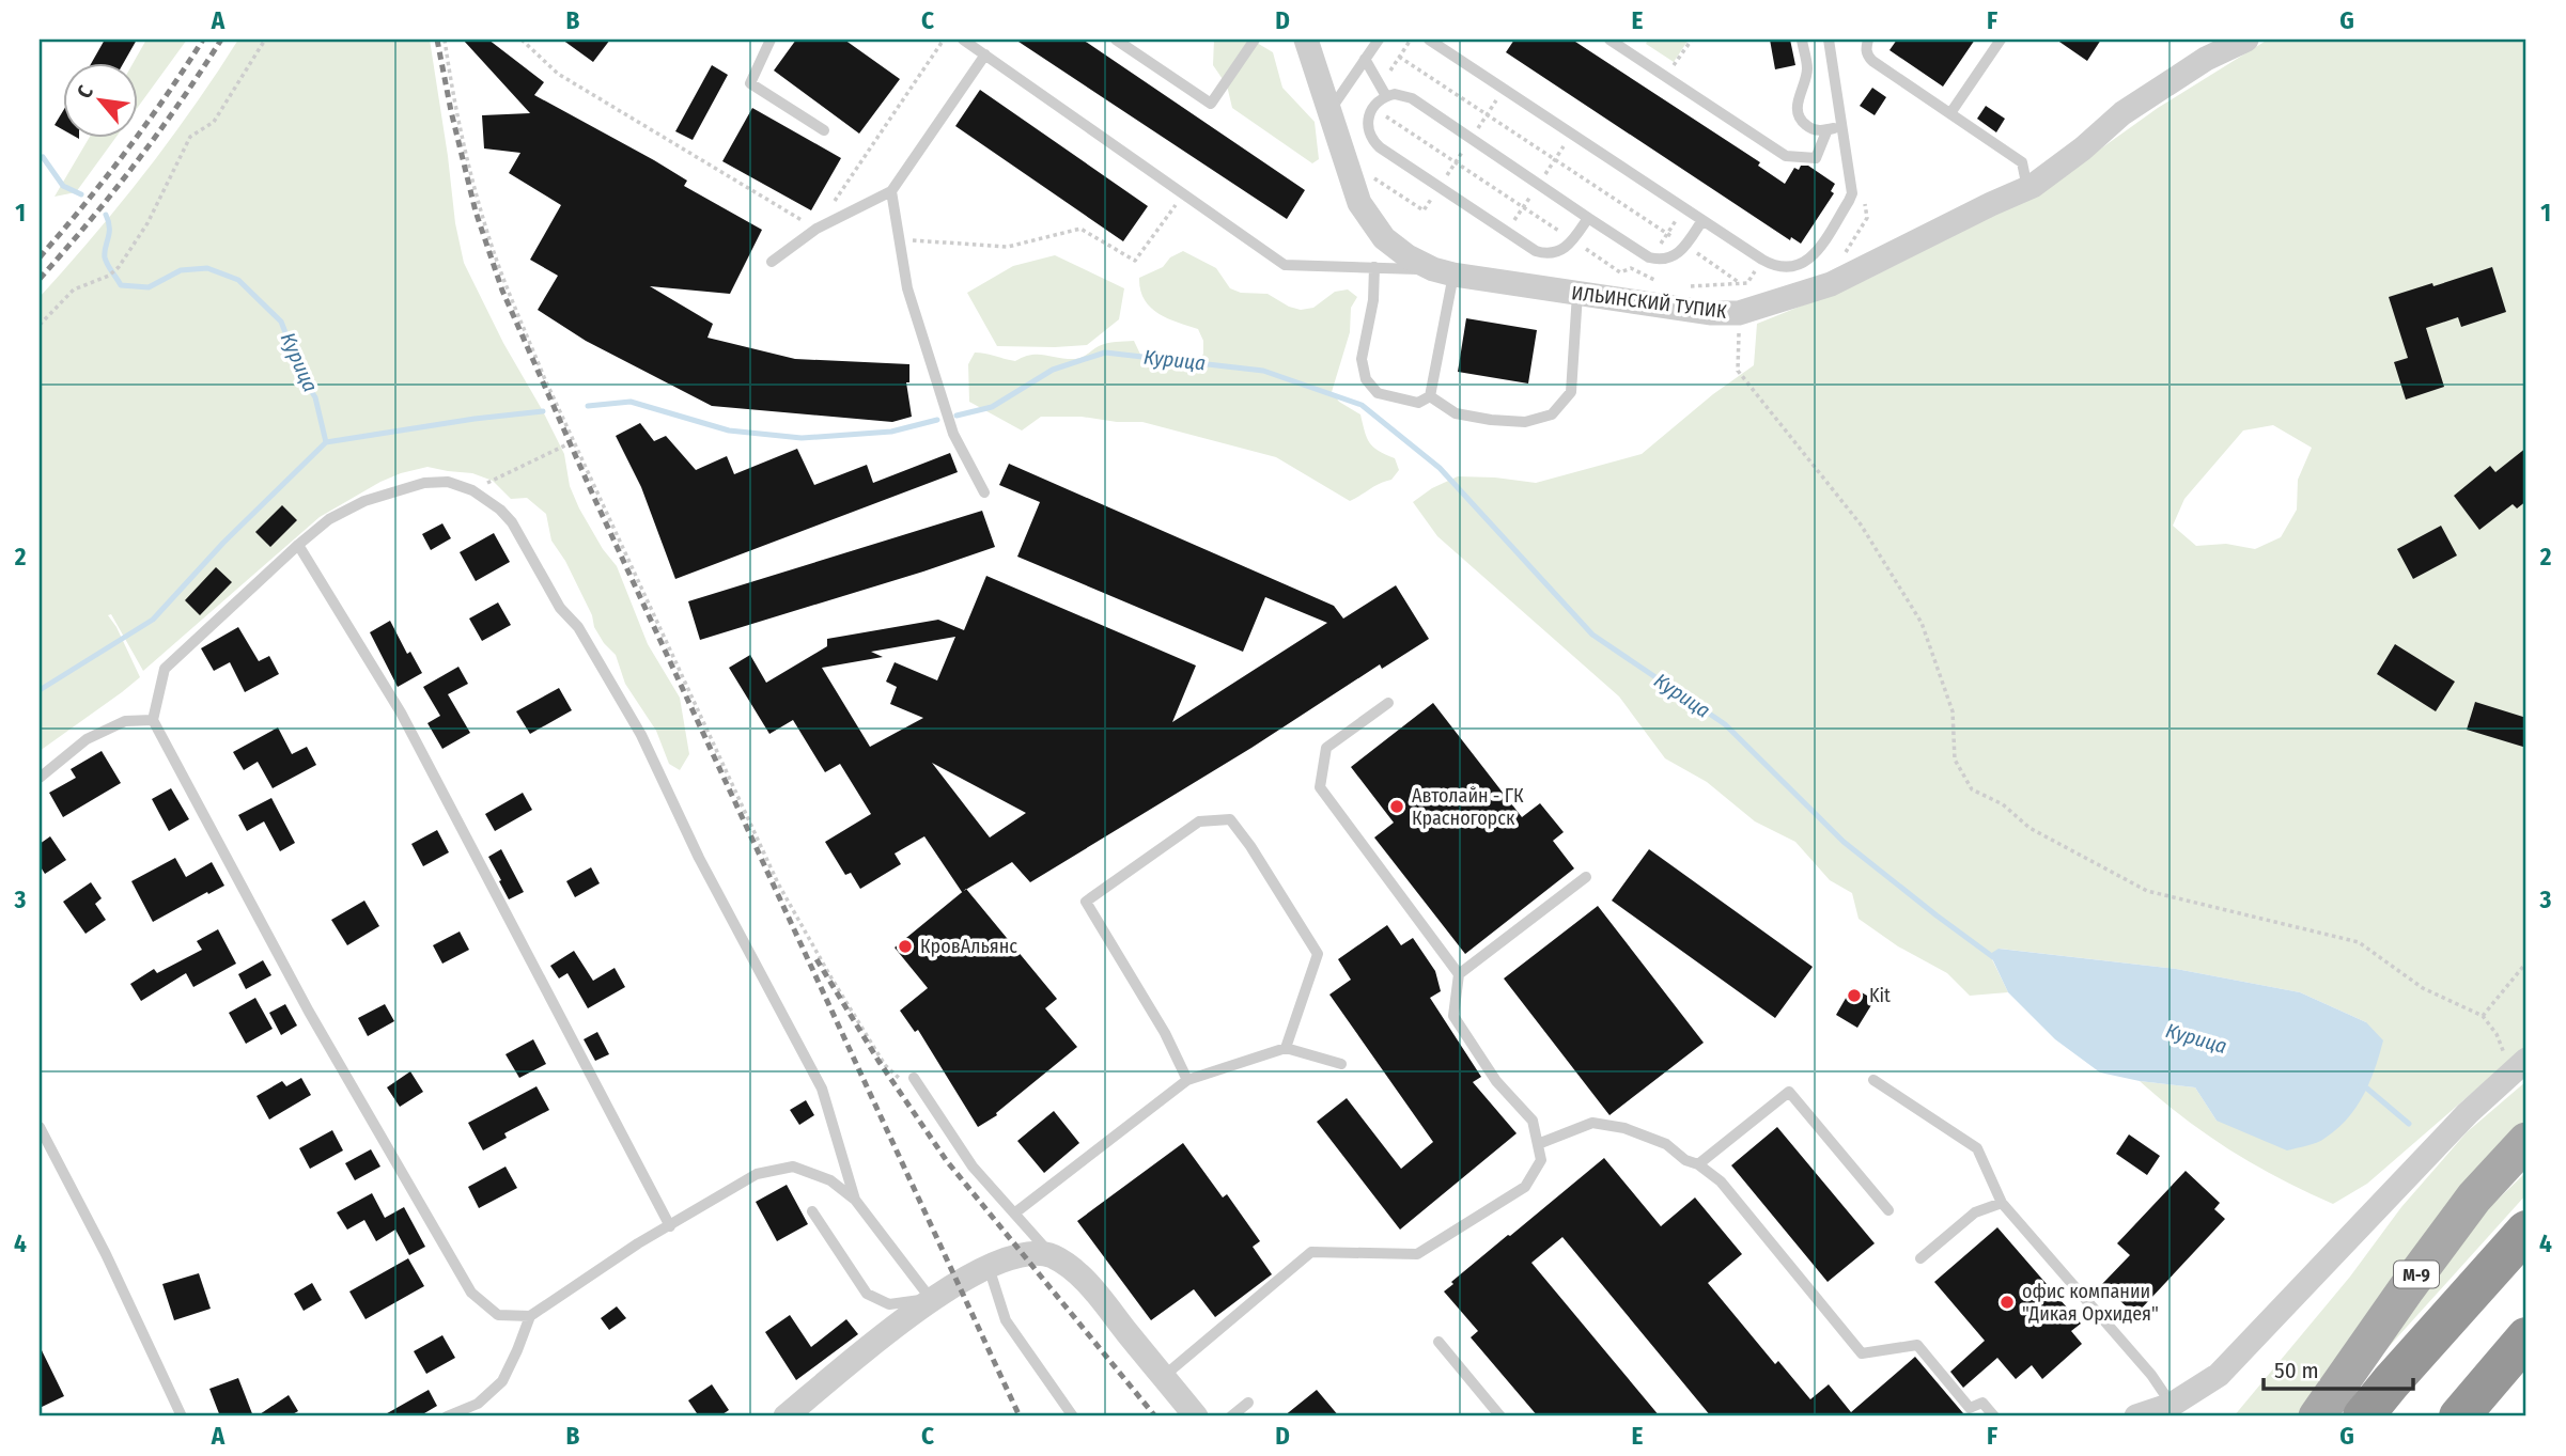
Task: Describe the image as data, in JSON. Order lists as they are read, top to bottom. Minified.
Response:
{"streets":{"highway":["М-9"],"street":["ИЛЬИНСКИЙ ТУПИК"]},"water":["Курица"],"places":["Автолайн - ГК Красногорск","КровАльянс","Kit","офис компании \"Дикая Орхидея\""],"scale_bar":"50 m","north":"top left","grid":{"columns":["A","B","C","D","E","F","G"],"rows":["1","2","3","4"]}}
